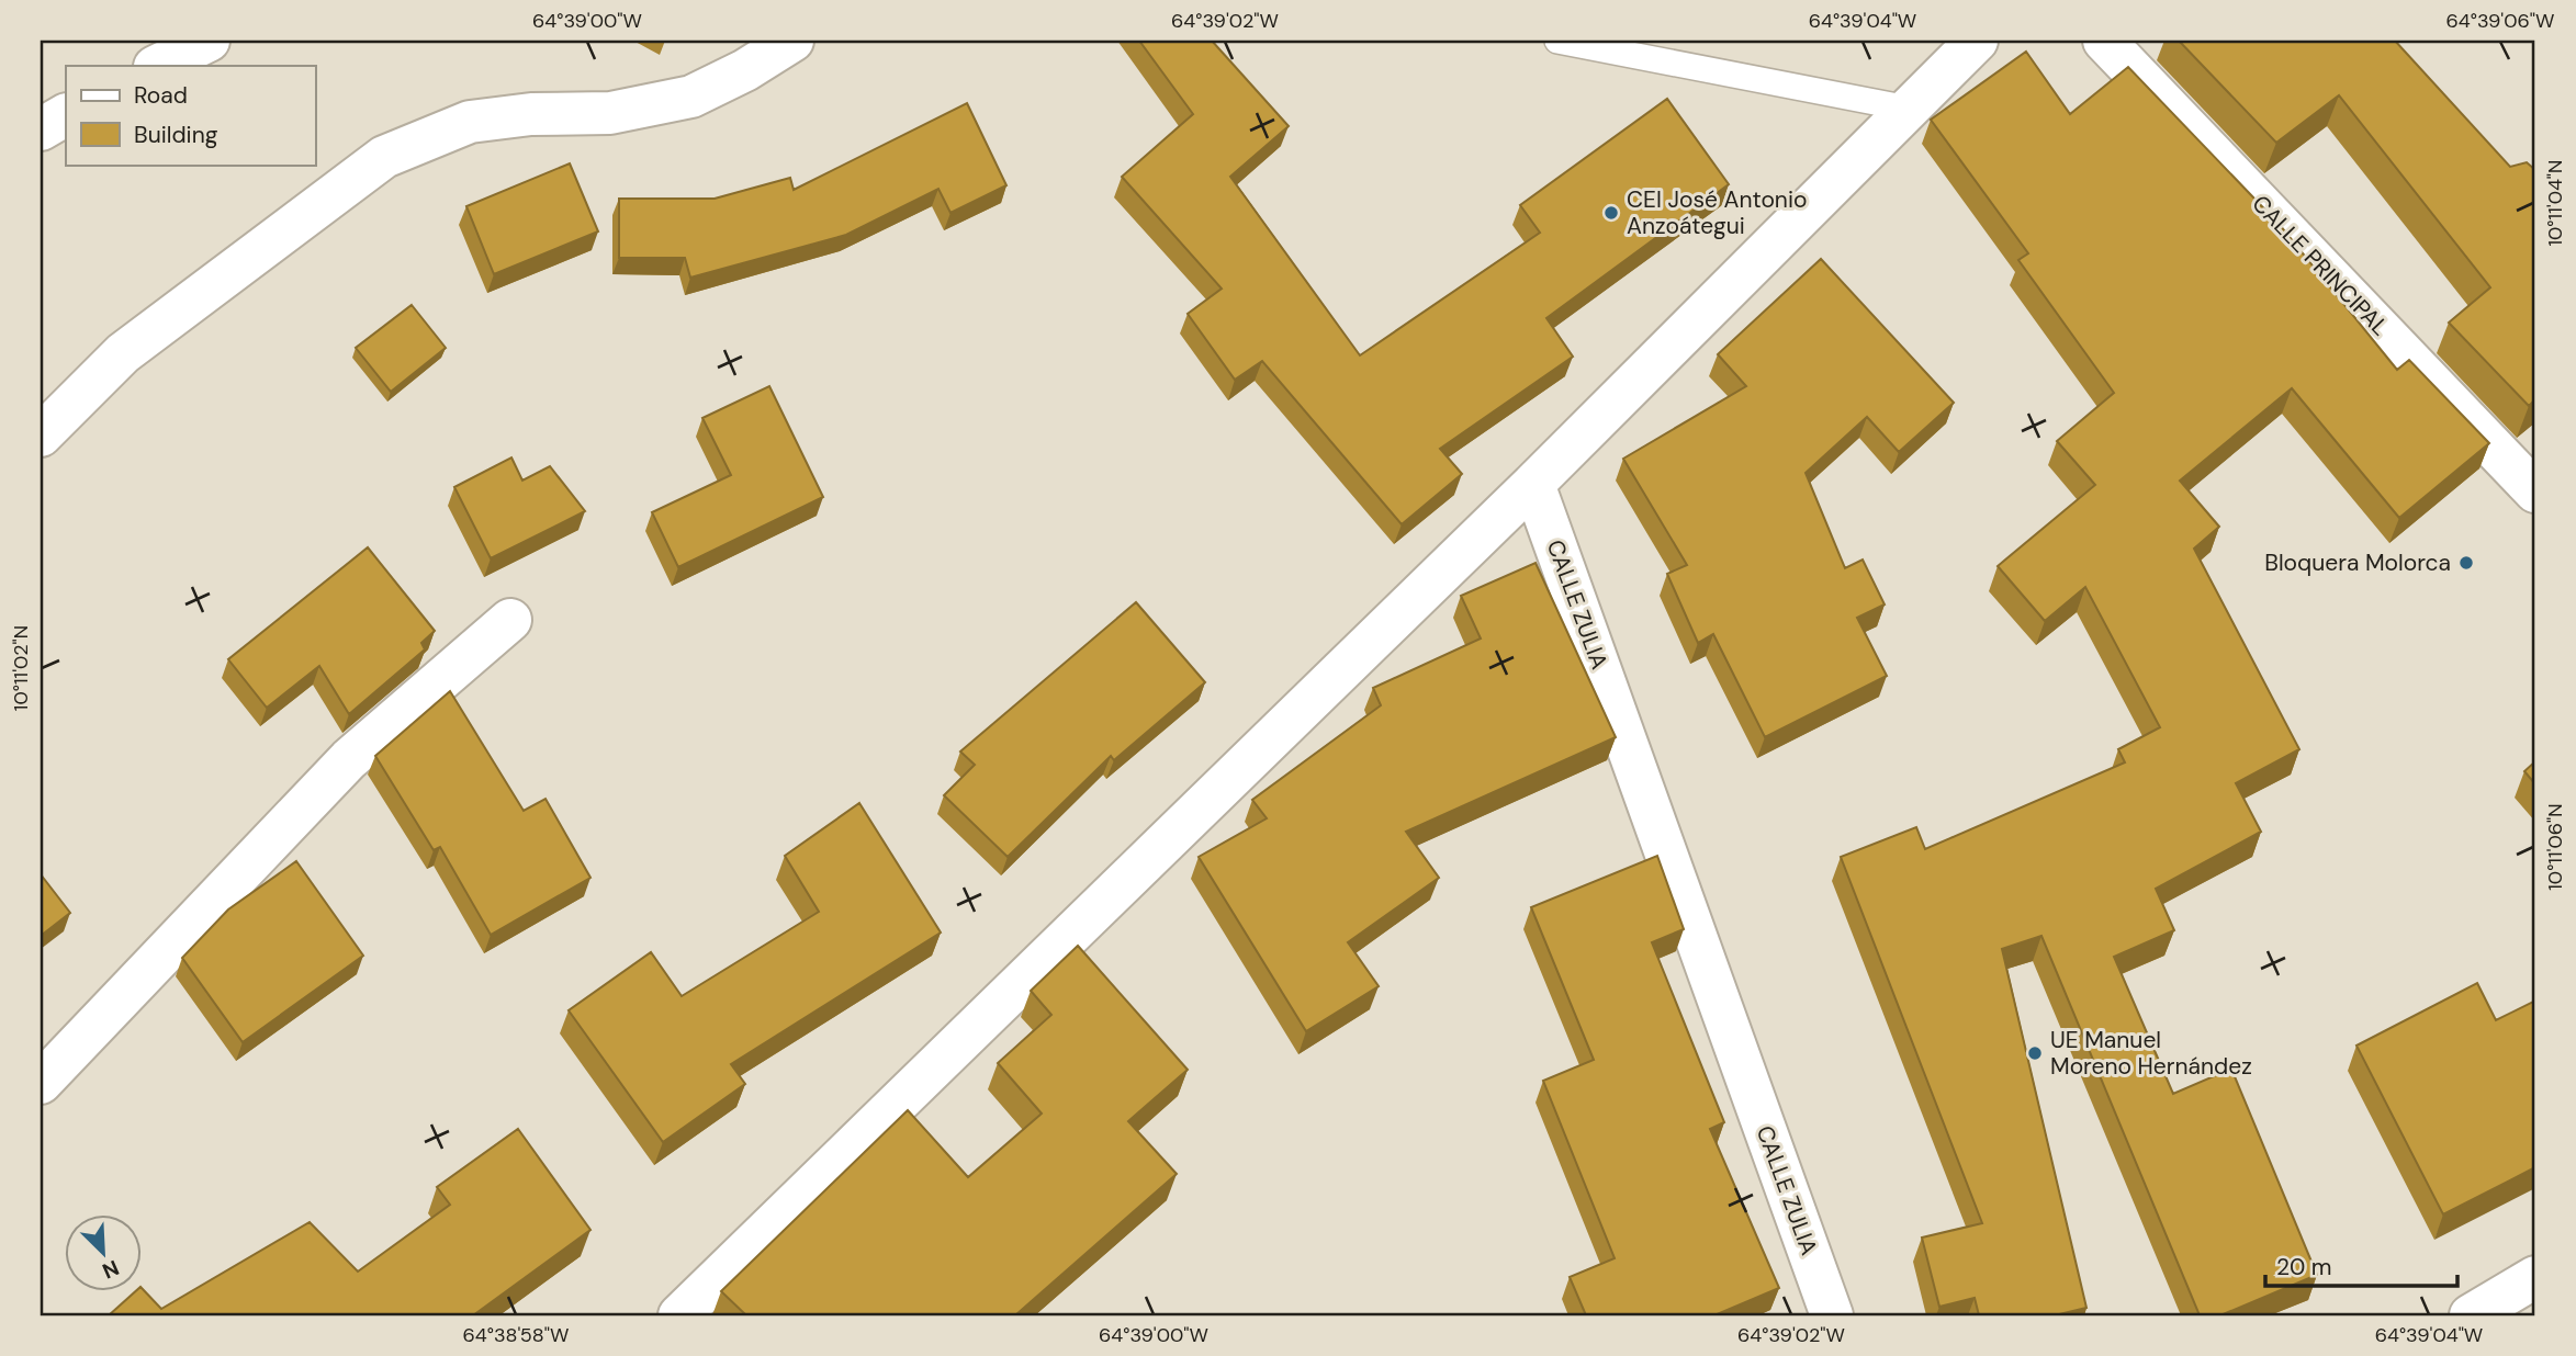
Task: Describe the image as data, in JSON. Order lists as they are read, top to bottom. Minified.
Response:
{"streets":{"street":["CALLE PRINCIPAL","CALLE ZULIA"]},"places":["CEI José Antonio Anzoátegui","Bloquera Molorca","UE Manuel Moreno Hernández"],"legend":["Road","Building"],"scale_bar":"20 m","north":"bottom right","coordinates":["64°39'00\"W","64°39'02\"W","64°39'04\"W","64°39'06\"W","10°11'04\"N","10°11'02\"N","10°11'06\"N","64°38'58\"W"]}
